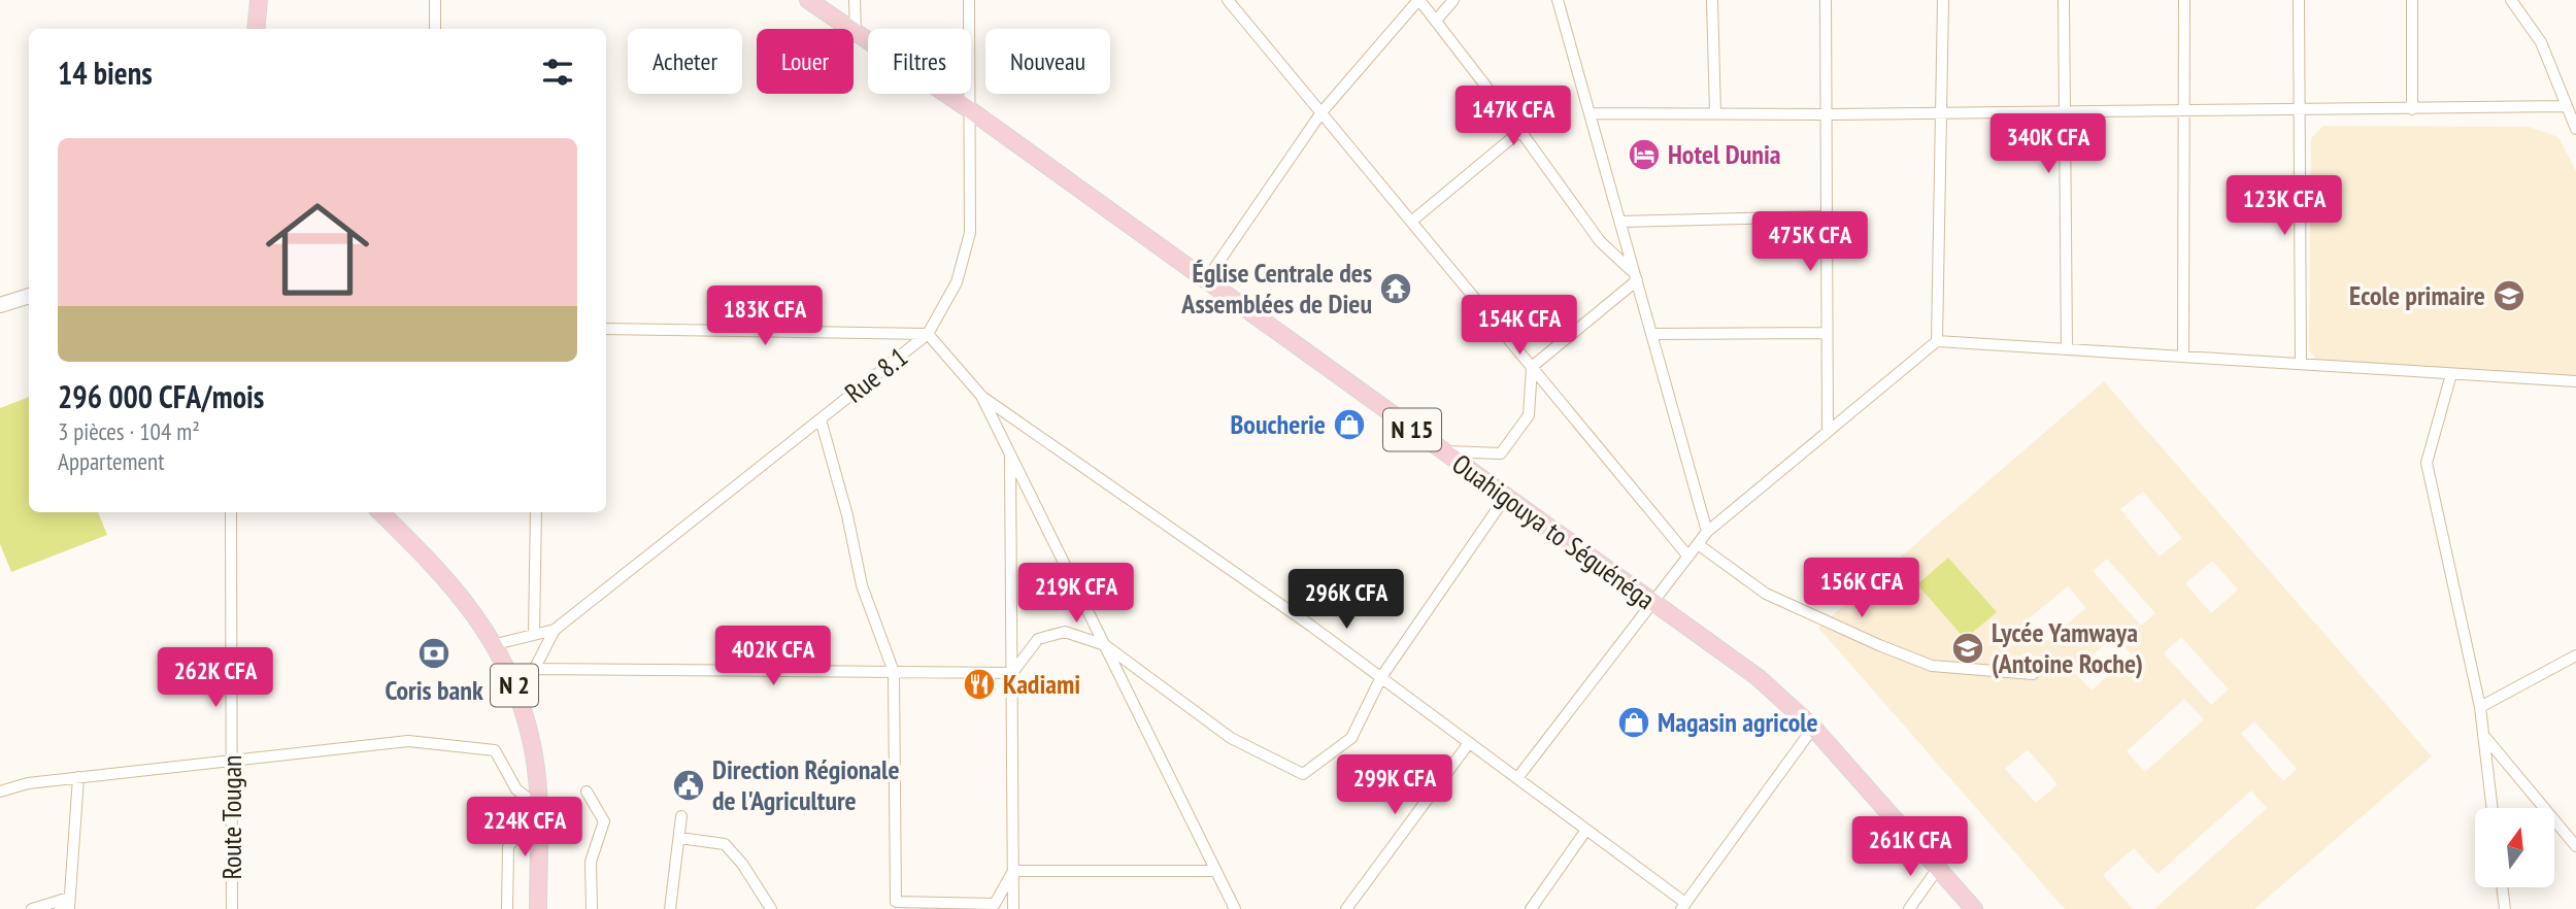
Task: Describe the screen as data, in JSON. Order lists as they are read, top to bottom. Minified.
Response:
{"streets":{"main road":["N 15","Ouahigouya to Séguénéga","N 2"],"street":["Rue 8.1","Route Tougan"]},"crossings":[["Rue 8.1","Ouahigouya to Séguénéga"],["Rue 8.1","N 2"]],"places":{"hotel":["Hotel Dunia"],"temple":["Église Centrale des Assemblées de Dieu"],"school or university":["Ecole primaire","Lycée Yamwaya (Antoine Roche)"],"shop":["Boucherie","Magasin agricole"],"bank":["Coris bank"],"restaurant":["Kadiami"],"public building":["Direction Régionale de l'Agriculture"]},"north":"top","page":{"chip":["Acheter","Louer","Filtres","Nouveau"],"heading":"14 biens","price":["147K CFA","340K CFA","123K CFA","475K CFA","183K CFA","154K CFA","156K CFA","219K CFA","296K CFA","402K CFA","262K CFA","299K CFA","224K CFA","261K CFA"],"list":[{"name":"296 000 CFA/mois","note":"3 pièces · 104 m² · Appartement"}]}}
